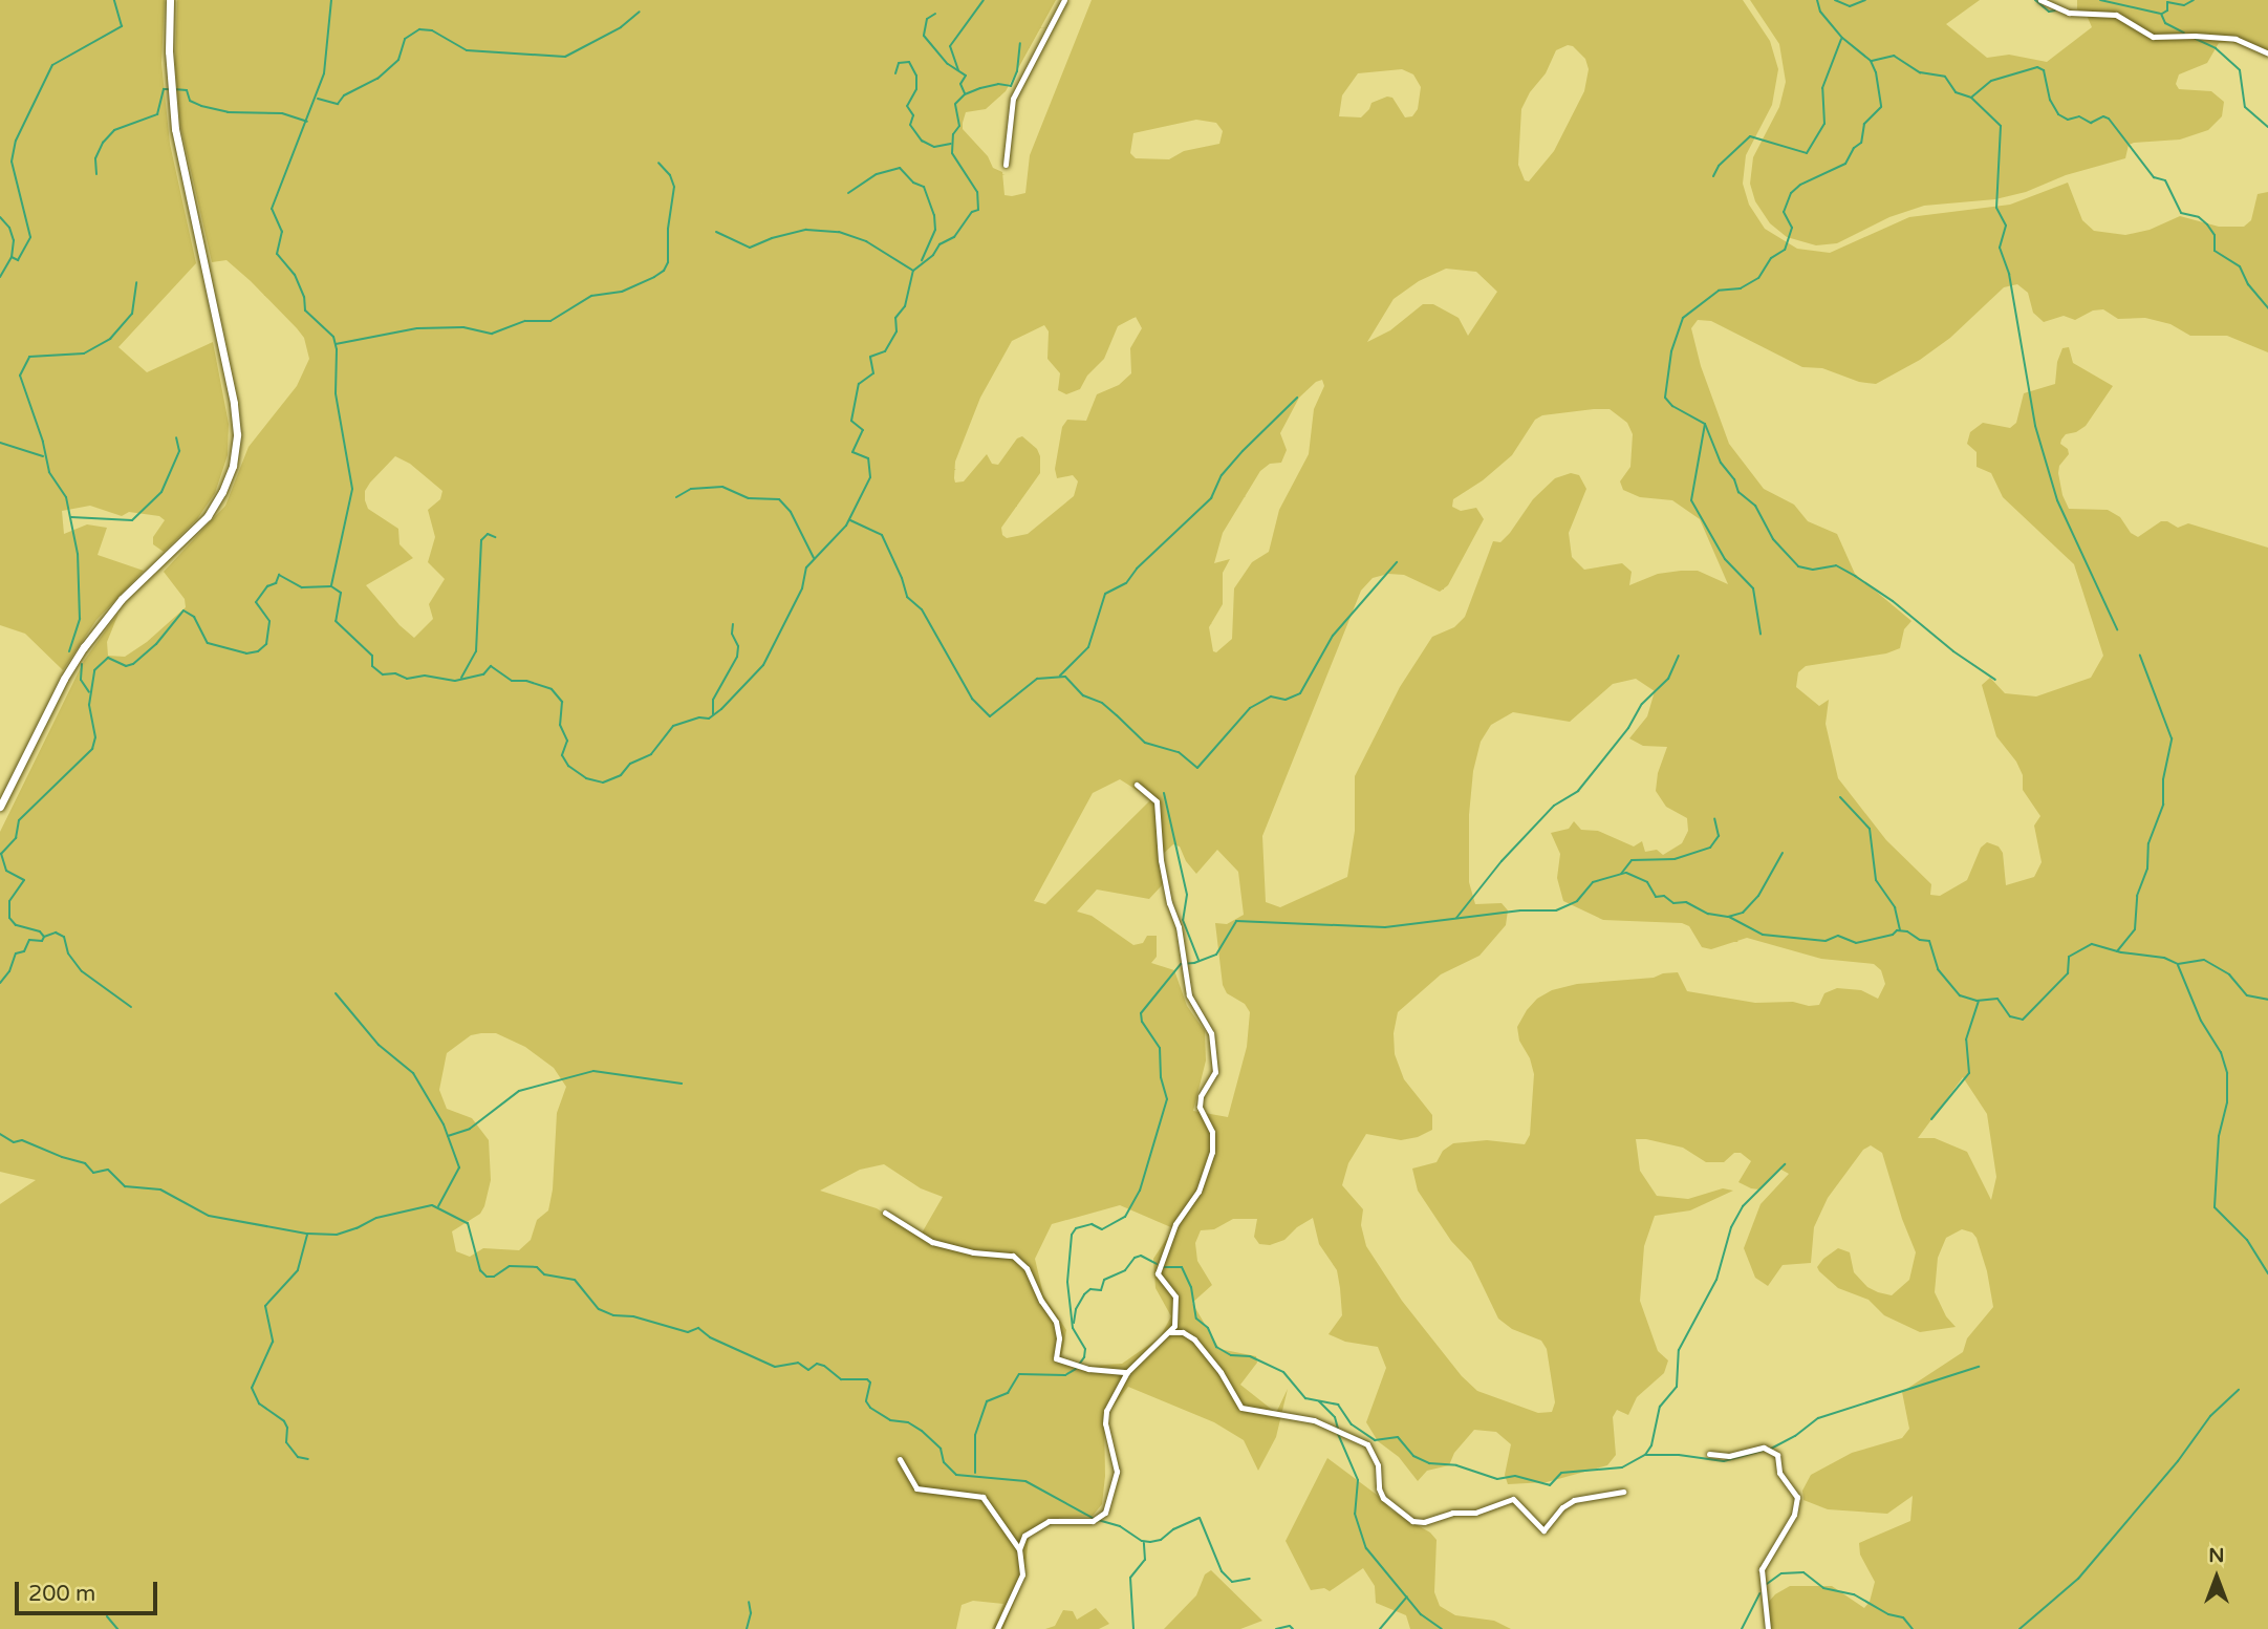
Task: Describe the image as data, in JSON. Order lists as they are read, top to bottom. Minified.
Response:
{"scale_bar":"200 m","north":"top"}
